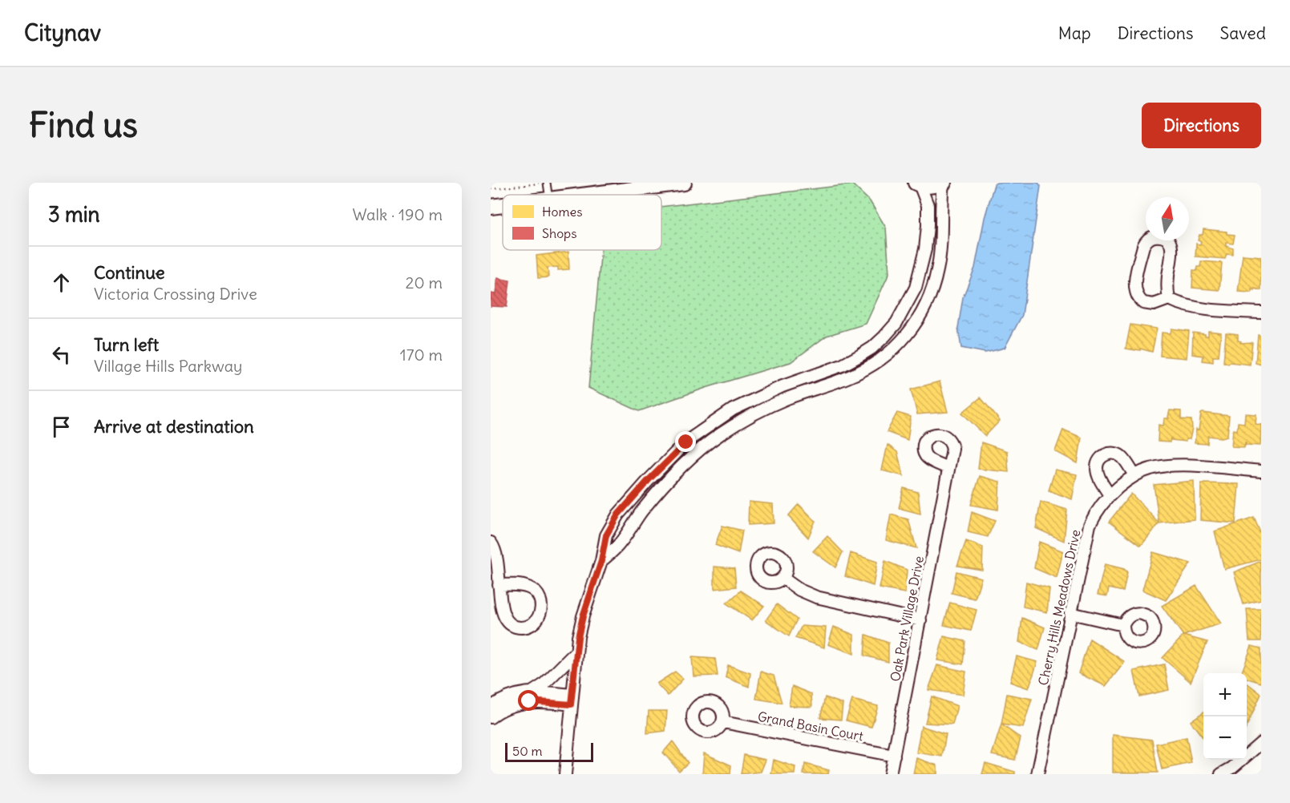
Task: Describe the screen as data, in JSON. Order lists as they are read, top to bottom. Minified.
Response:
{"streets":{"street":["Cherry Hills Meadows Drive","Oak Park Village Drive","Grand Basin Court"]},"crossings":[["Oak Park Village Drive","Grand Basin Court"]],"legend":["Homes","Shops"],"scale_bar":"50 m","north":"top","page":{"header":"Citynav","nav":["Map","Directions","Saved"],"buttons":"Directions","title":"Find us","heading":["3 min","Walk · 190 m"],"list":[["Continue","Victoria Crossing Drive","20 m"],["Turn left","Village Hills Parkway","170 m"],"Arrive at destination"],"map_buttons":["+","−"],"scale":"50 m"}}
